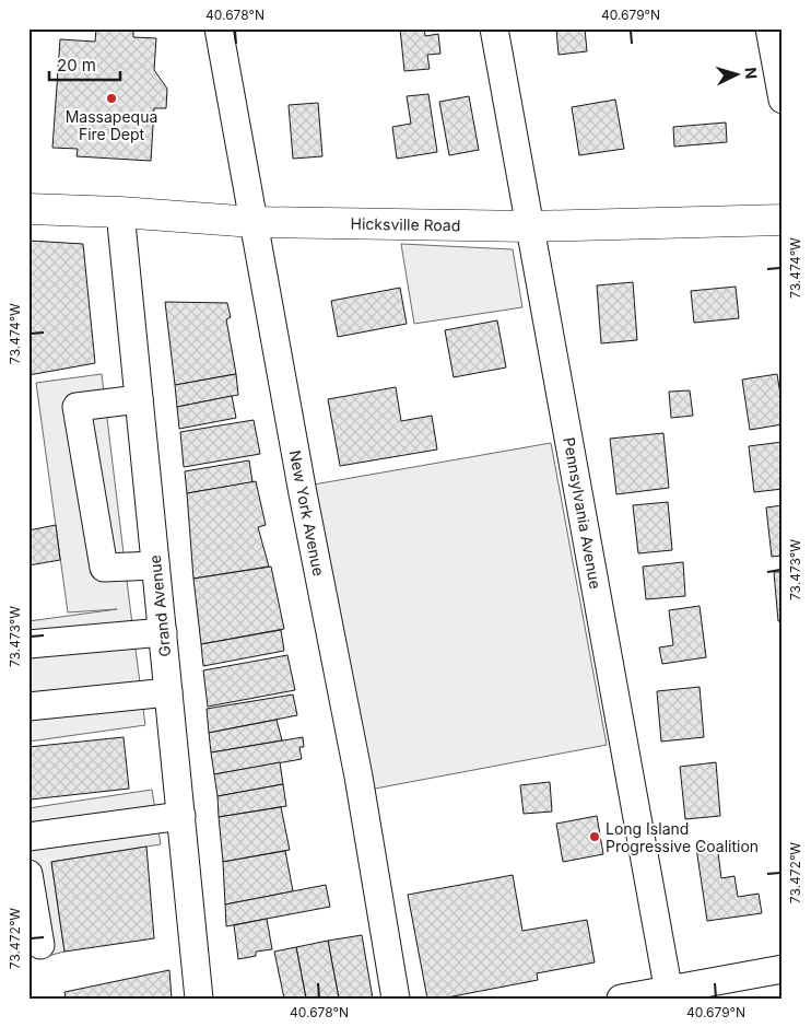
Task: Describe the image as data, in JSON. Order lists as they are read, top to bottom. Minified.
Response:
{"streets":{"main road":["Hicksville Road"],"street":["New York Avenue","Pennsylvania Avenue","Grand Avenue"]},"crossings":[["Hicksville Road","New York Avenue"],["Hicksville Road","Pennsylvania Avenue"],["Hicksville Road","Grand Avenue"]],"places":["Massapequa Fire Dept","Long Island Progressive Coalition"],"scale_bar":"20 m","north":"right","coordinates":["40.678°N","40.679°N","73.474°W","73.473°W","73.472°W"]}
